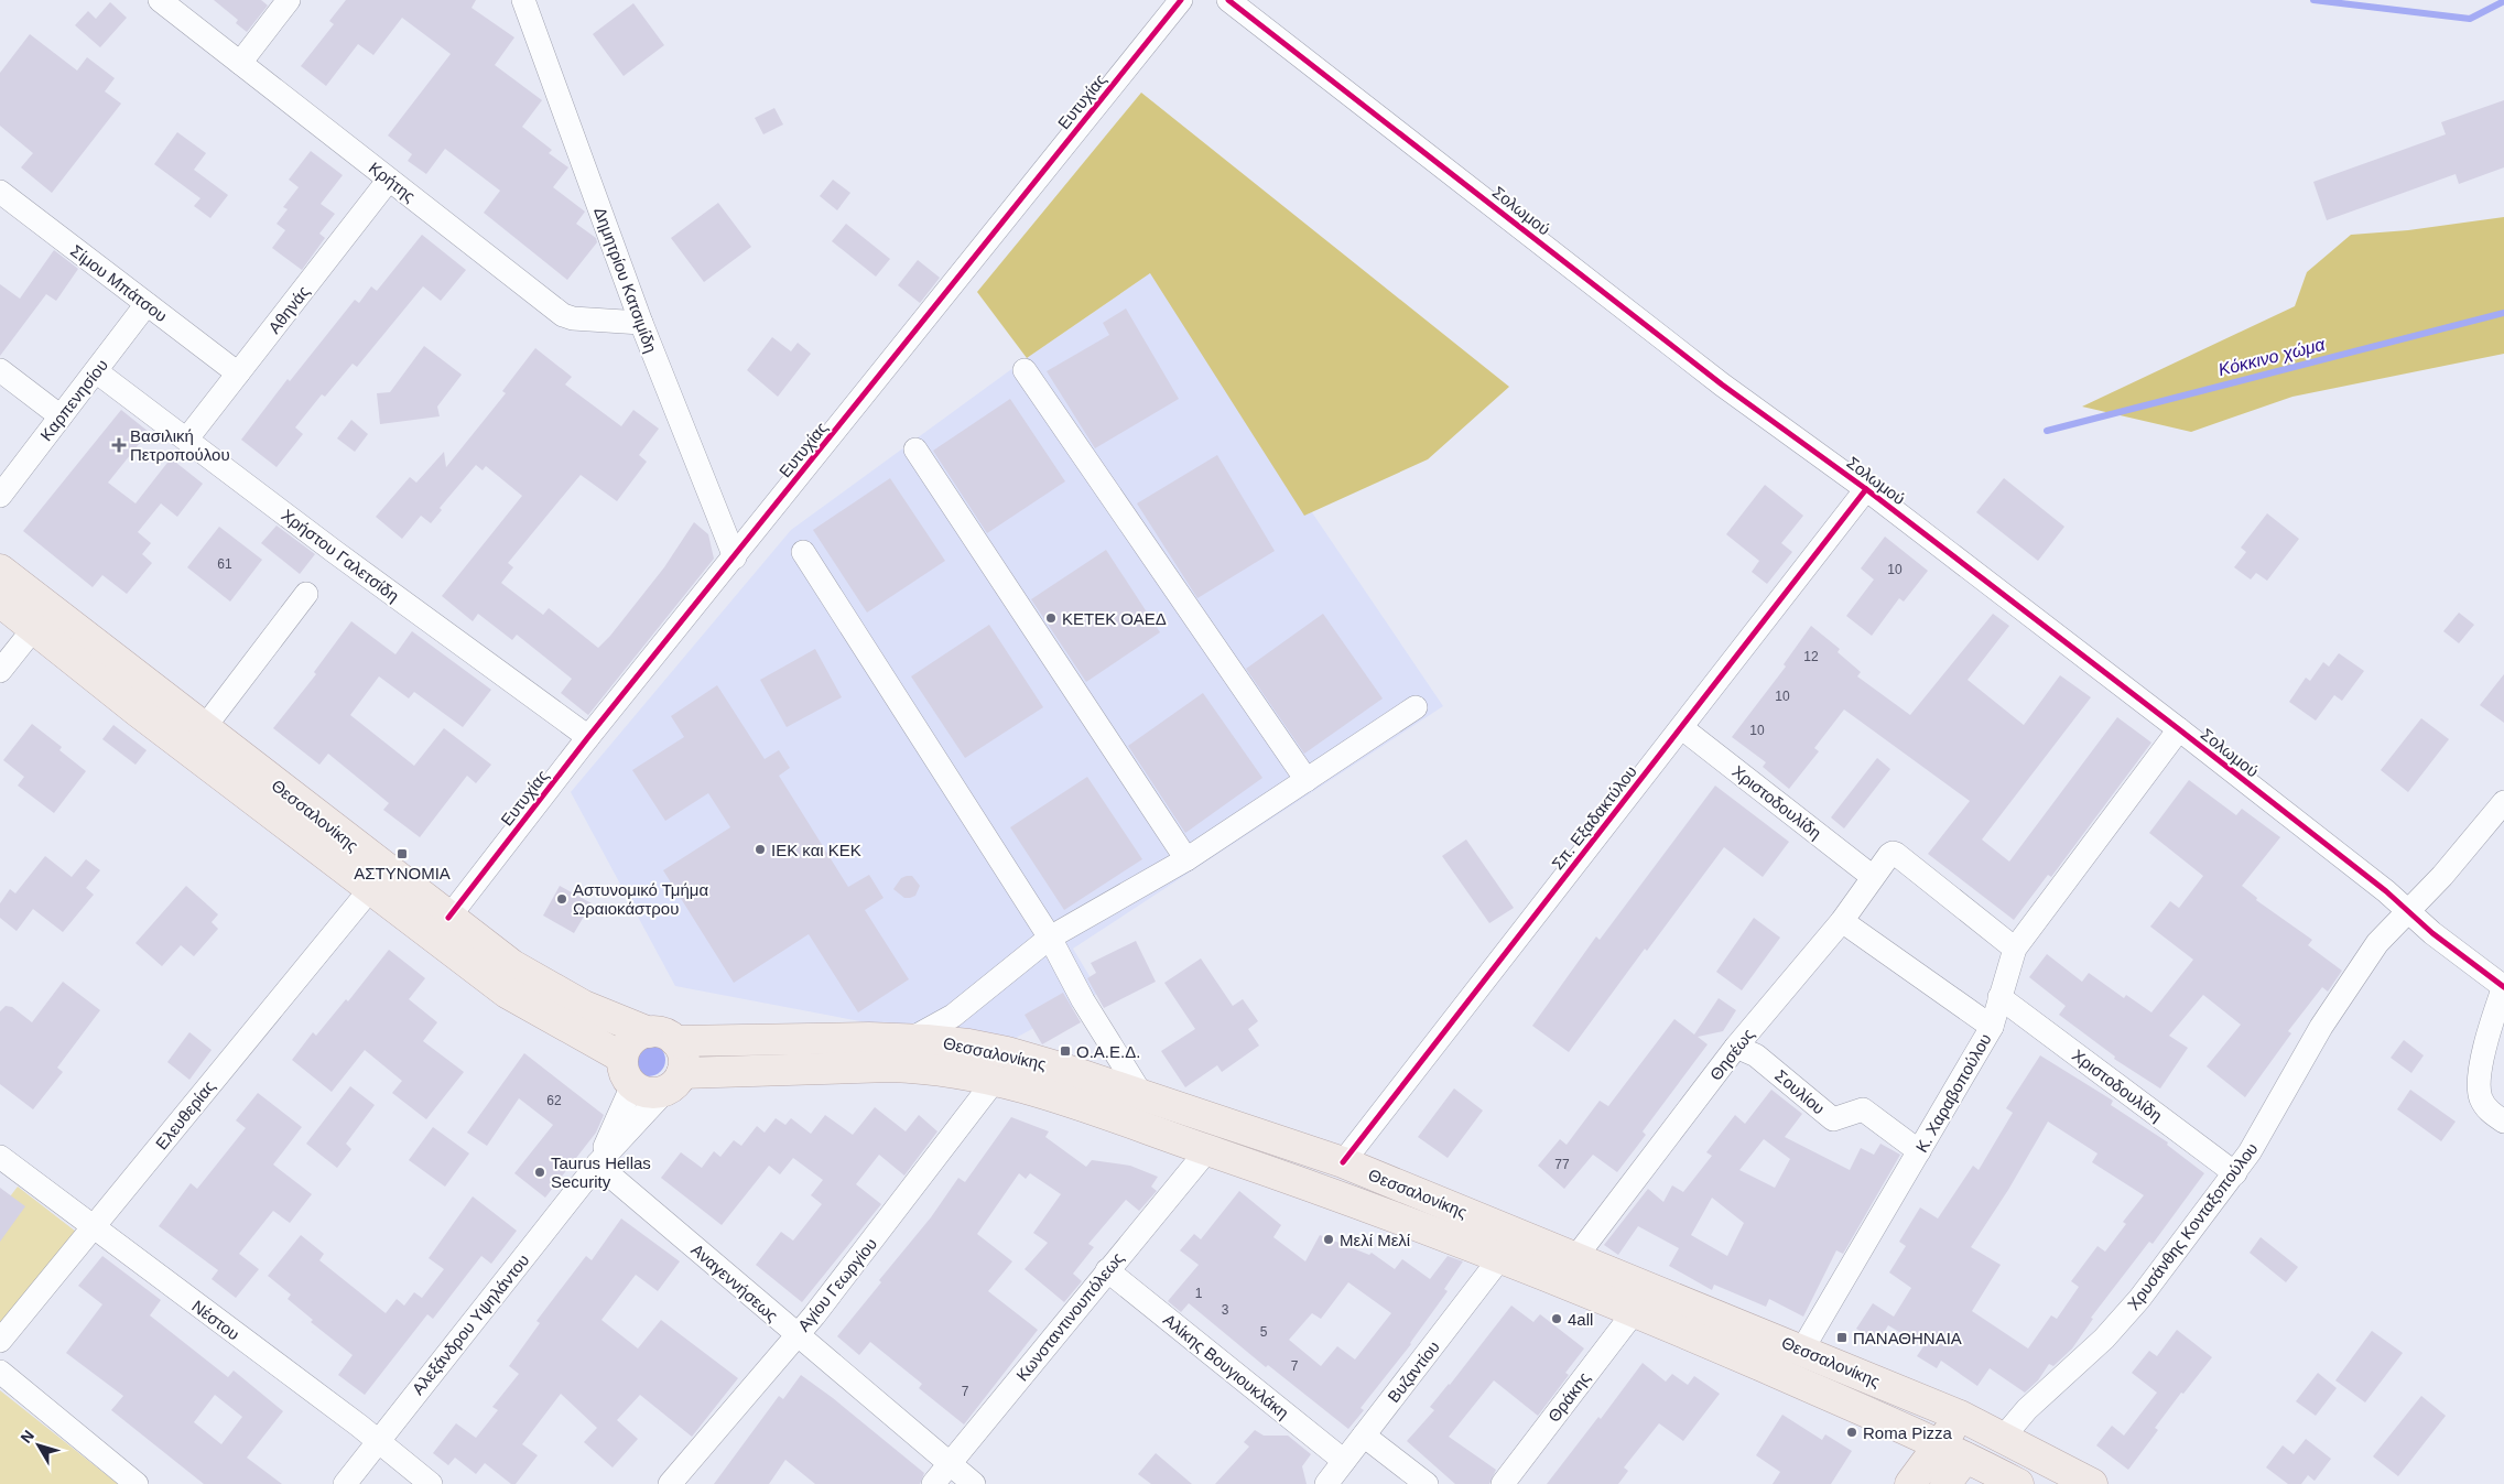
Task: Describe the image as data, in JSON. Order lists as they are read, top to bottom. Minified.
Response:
{"streets":{"main road":["Θεσσαλονίκης"],"street":["Ευτυχίας","Κρήτης","Σολωμού","Δημητρίου Κατσιμίδη","Σίμου Μπάτσου","Αθηνάς","Καρπενησίου","Χρήστου Γαλετσίδη","Χριστοδουλίδη","Σπ. Εξαδακτύλου","Θησέως","Σουλίου","Κ. Χαραβοπούλου","Ελευθερίας","Χρυσάνθης Κονταξοπούλου","Αναγεννήσεως","Αγίου Γεωργίου","Κωνσταντινουπόλεως","Νέστου","Αλεξάνδρου Υψηλάντου","Αλίκης Βουγιουκλάκη","Βυζαντίου","Θράκης"]},"crossings":[["Ευτυχίας","Δημητρίου Κατσιμίδη"],["Ευτυχίας","Χρήστου Γαλετσίδη"],["Ευτυχίας","Θεσσαλονίκης"],["Κρήτης","Δημητρίου Κατσιμίδη"],["Κρήτης","Αθηνάς"],["Σολωμού","Σπ. Εξαδακτύλου"],["Σολωμού","Κ. Χαραβοπούλου"],["Σολωμού","Χρυσάνθης Κονταξοπούλου"],["Σίμου Μπάτσου","Αθηνάς"],["Σίμου Μπάτσου","Καρπενησίου"],["Αθηνάς","Χρήστου Γαλετσίδη"],["Καρπενησίου","Χρήστου Γαλετσίδη"],["Χριστοδουλίδη","Σπ. Εξαδακτύλου"],["Χριστοδουλίδη","Θησέως"],["Χριστοδουλίδη","Κ. Χαραβοπούλου"],["Χριστοδουλίδη","Χρυσάνθης Κονταξοπούλου"],["Θεσσαλονίκης","Σπ. Εξαδακτύλου"],["Θεσσαλονίκης","Θησέως"],["Θεσσαλονίκης","Κ. Χαραβοπούλου"],["Θεσσαλονίκης","Ελευθερίας"],["Θεσσαλονίκης","Χρυσάνθης Κονταξοπούλου"],["Θεσσαλονίκης","Αγίου Γεωργίου"],["Θεσσαλονίκης","Κωνσταντινουπόλεως"],["Θεσσαλονίκης","Βυζαντίου"],["Θεσσαλονίκης","Θράκης"],["Θησέως","Σουλίου"],["Θησέως","Κ. Χαραβοπούλου"],["Σουλίου","Κ. Χαραβοπούλου"],["Ελευθερίας","Νέστου"],["Αναγεννήσεως","Αγίου Γεωργίου"],["Αναγεννήσεως","Κωνσταντινουπόλεως"],["Αναγεννήσεως","Αλεξάνδρου Υψηλάντου"],["Κωνσταντινουπόλεως","Αλίκης Βουγιουκλάκη"],["Νέστου","Αλεξάνδρου Υψηλάντου"],["Αλίκης Βουγιουκλάκη","Βυζαντίου"]],"water":["Κόκκινο χώμα"],"places":{"health":["Βασιλική Πετροπούλου"],"other":["ΚΕΤΕΚ ΟΑΕΔ","ΙΕΚ και ΚΕΚ","Αστυνομικό Τμήμα Ωραιοκάστρου","Taurus Hellas Security","Μελί Μελί","4all","Roma Pizza"],"transit":["ΑΣΤΥΝΟΜΙΑ","Ο.Α.Ε.Δ.","ΠΑΝΑΘΗΝΑΙΑ"]},"house_numbers":["61","10","12","10","10","62","77","1","3","5","7","7"],"north":"top left"}
